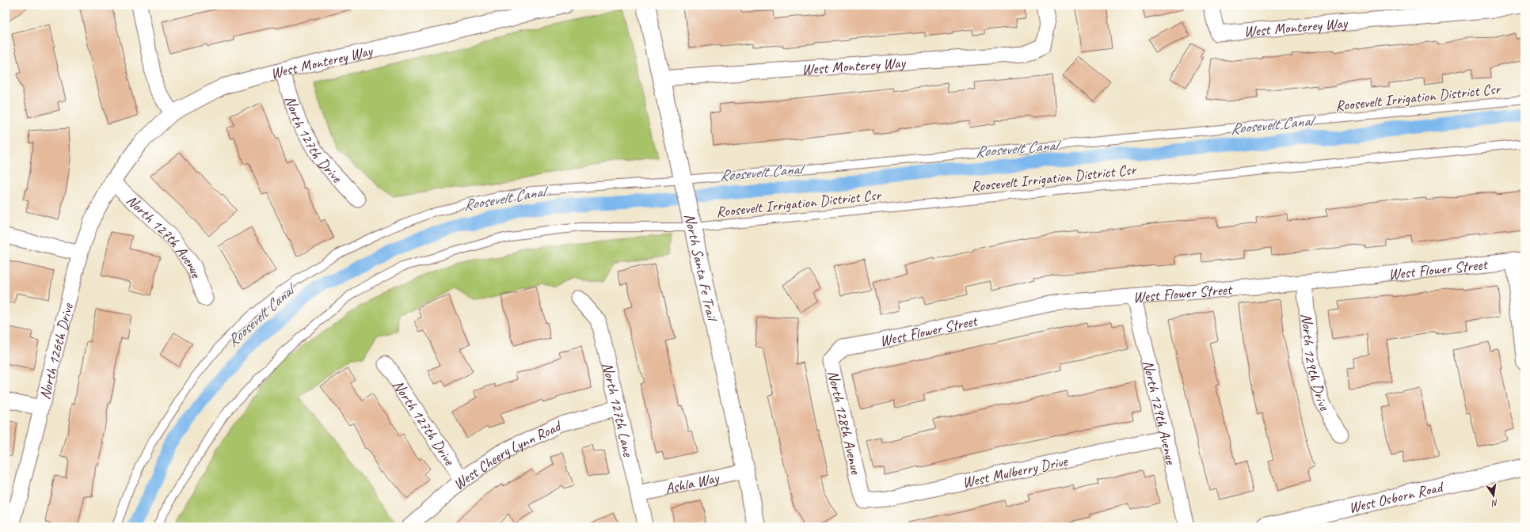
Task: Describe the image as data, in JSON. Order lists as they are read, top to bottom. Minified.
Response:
{"streets":{"street":["West Monterey Way","North 127th Drive","North 127th Avenue","North Santa Fe Trail","West Flower Street","North 126th Drive","North 129th Drive","North 127th Lane","North 129th Avenue","North 128th Avenue","West Cheery Lynn Road","West Mulberry Drive","Ashla Way","West Osborn Road"],"lane":["Roosevelt Irrigation District Csr"]},"crossings":[["West Monterey Way","North 127th Drive"],["West Monterey Way","North 127th Avenue"],["West Monterey Way","North Santa Fe Trail"],["West Monterey Way","North 126th Drive"],["Roosevelt Irrigation District Csr","North Santa Fe Trail"],["North 127th Drive","West Cheery Lynn Road"],["North 127th Avenue","North 126th Drive"],["North Santa Fe Trail","Ashla Way"],["West Flower Street","North 129th Drive"],["West Flower Street","North 129th Avenue"],["West Flower Street","North 128th Avenue"],["North 127th Lane","West Cheery Lynn Road"],["North 127th Lane","Ashla Way"],["North 129th Avenue","West Mulberry Drive"],["North 128th Avenue","West Mulberry Drive"]],"water":["Roosevelt Canal"],"north":"bottom"}
